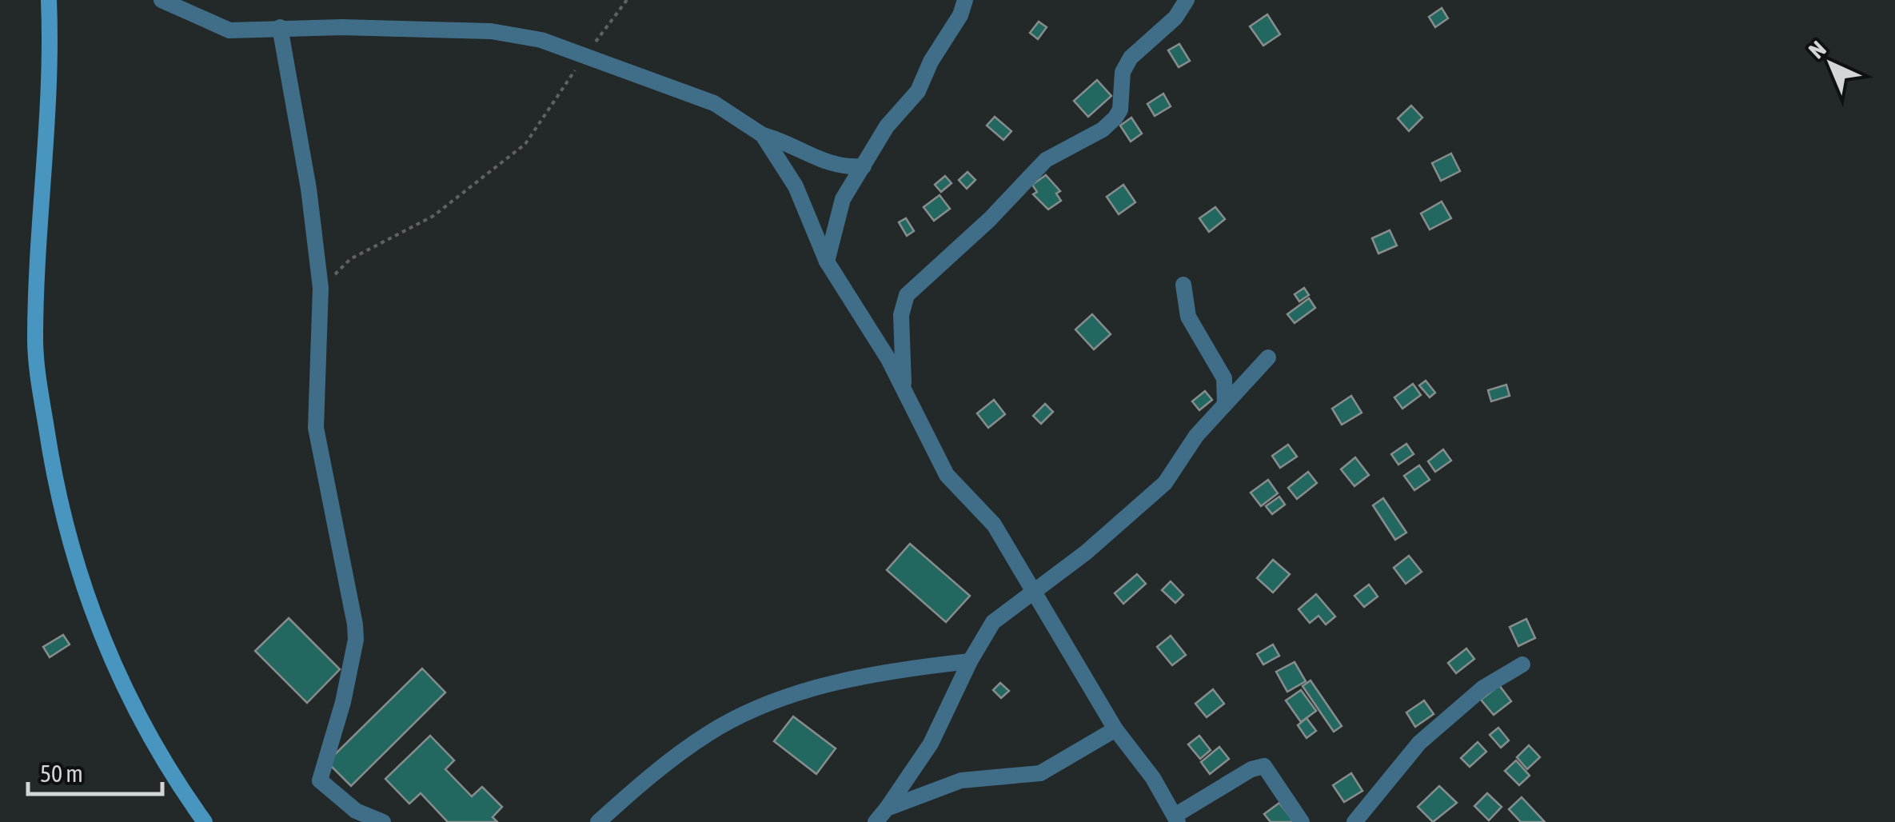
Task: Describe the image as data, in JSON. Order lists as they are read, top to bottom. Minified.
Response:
{"scale_bar":"50 m","north":"top left"}
